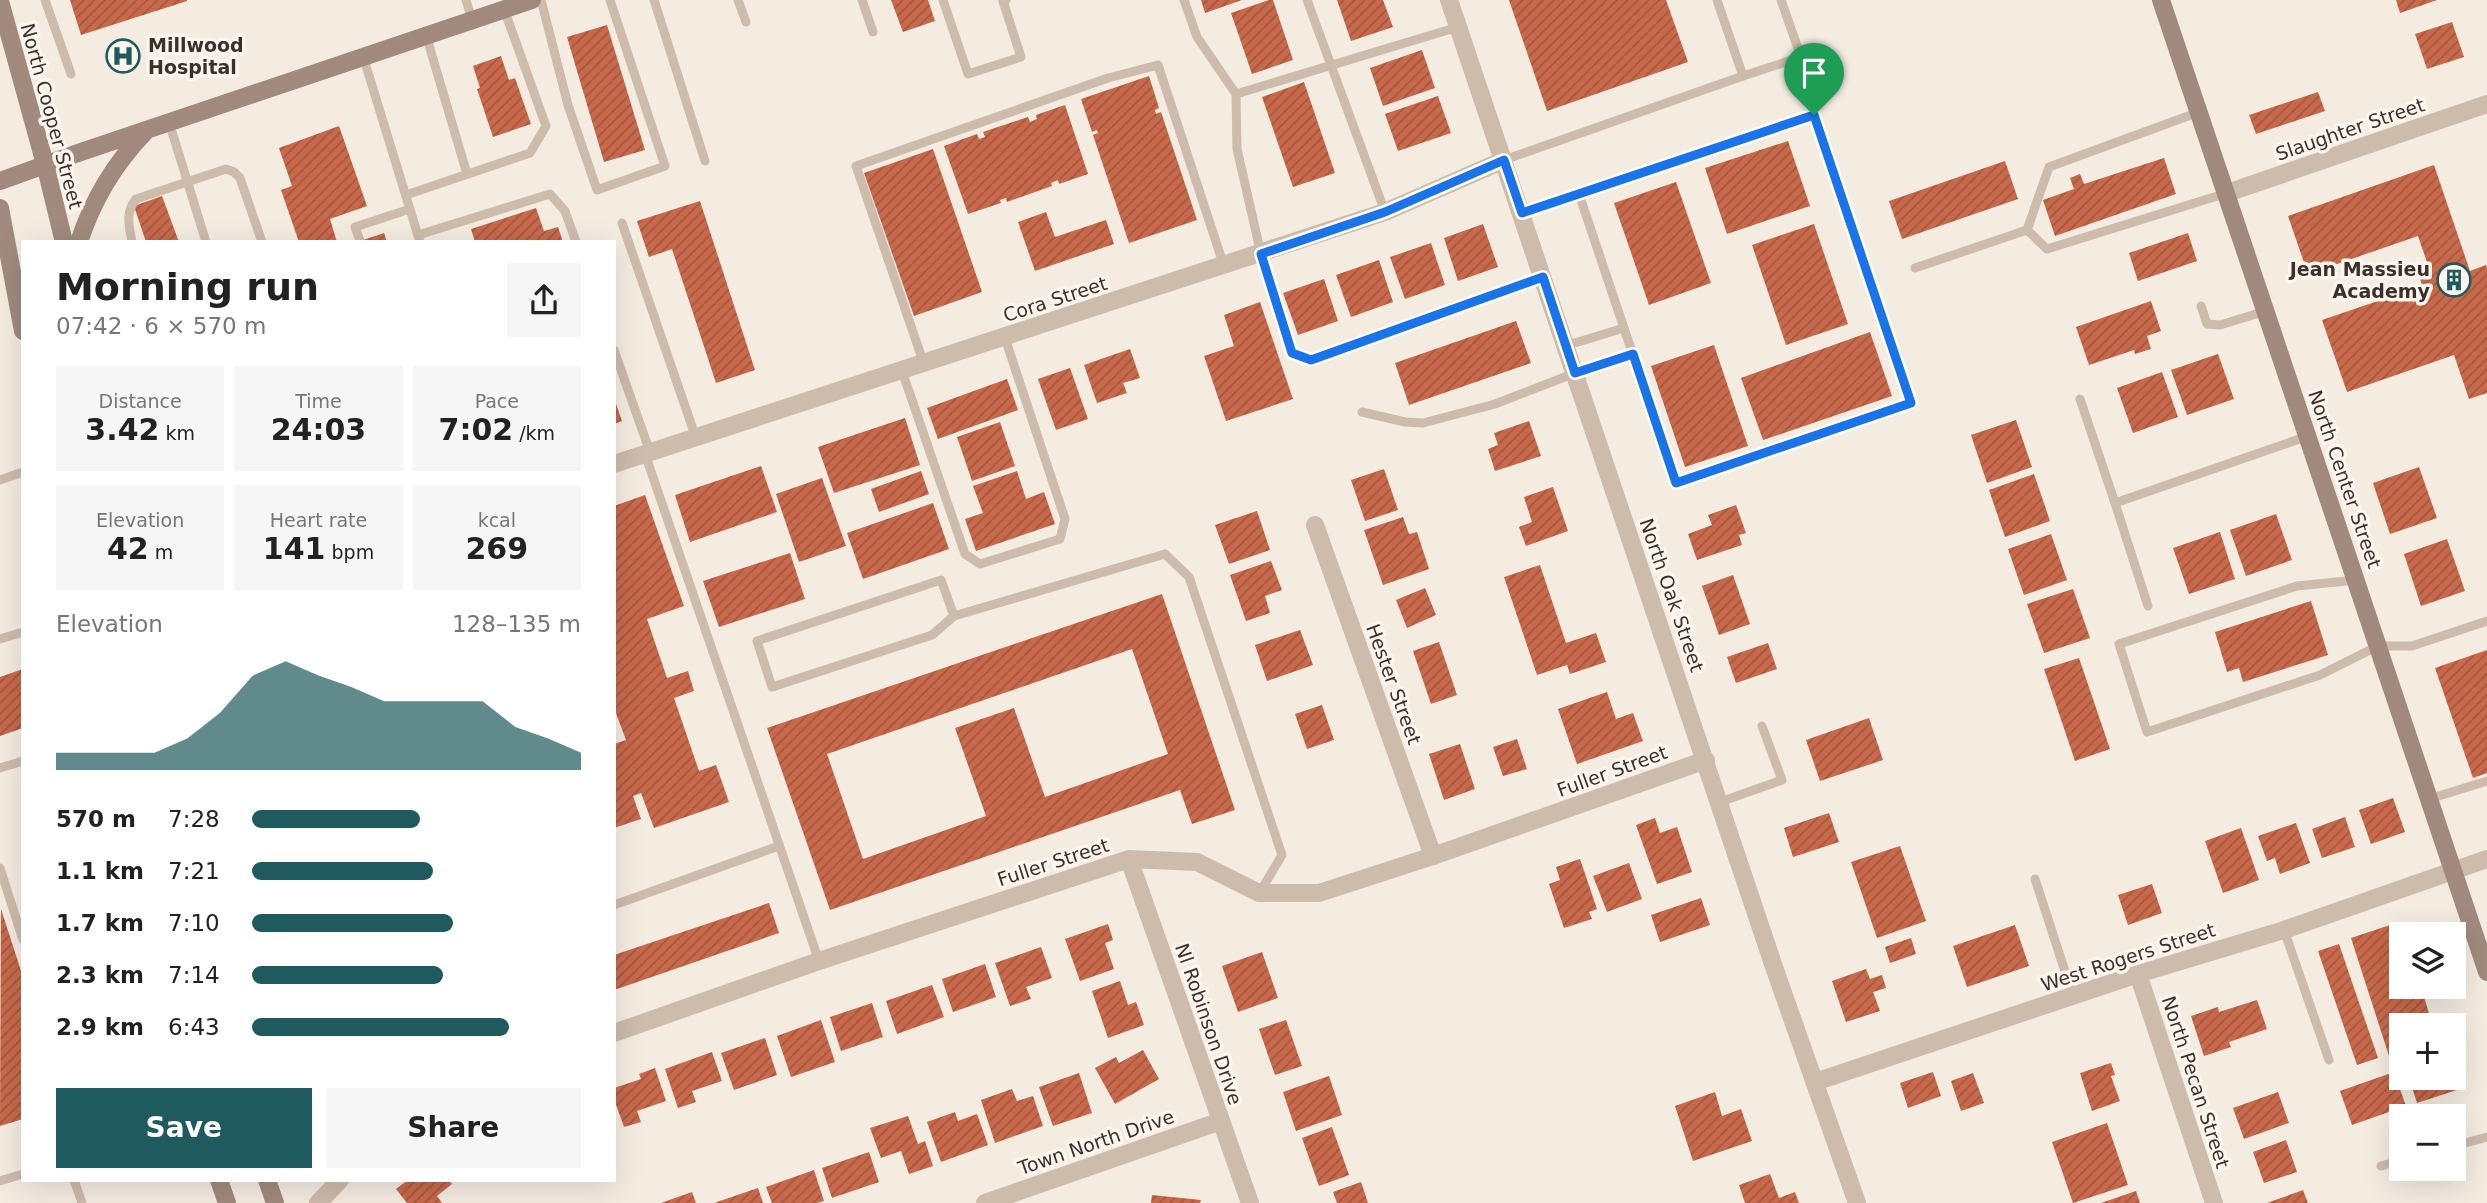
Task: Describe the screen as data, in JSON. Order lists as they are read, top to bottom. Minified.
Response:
{"streets":{"main road":["North Cooper Street","North Center Street"],"street":["Slaughter Street","Cora Street","North Oak Street","Hester Street","Fuller Street","West Rogers Street","Nl Robinson Drive","North Pecan Street","Town North Drive"]},"crossings":[["Slaughter Street","North Center Street"],["Cora Street","North Oak Street"],["North Center Street","West Rogers Street"],["North Oak Street","Fuller Street"],["North Oak Street","West Rogers Street"],["Hester Street","Fuller Street"],["Fuller Street","Nl Robinson Drive"],["West Rogers Street","North Pecan Street"],["Nl Robinson Drive","Town North Drive"]],"places":{"hospital":["Millwood Hospital"],"building":["Jean Massieu Academy"]},"page":{"heading":["Morning run","07:42 · 6 × 570 m"],"stats":[["Distance","3.42 km"],["Time","24:03"],["Pace","7:02 /km"],["Elevation","42 m"],["Heart rate","141 bpm"],["kcal","269"]],"chart":["Elevation","128–135 m"],"list":[{"name":"570 m","note":"7:28"},{"name":"1.1 km","note":"7:21"},{"name":"1.7 km","note":"7:10"},{"name":"2.3 km","note":"7:14"},{"name":"2.9 km","note":"6:43"}],"map_buttons":["+","−"],"buttons":["Save","Share"]}}
